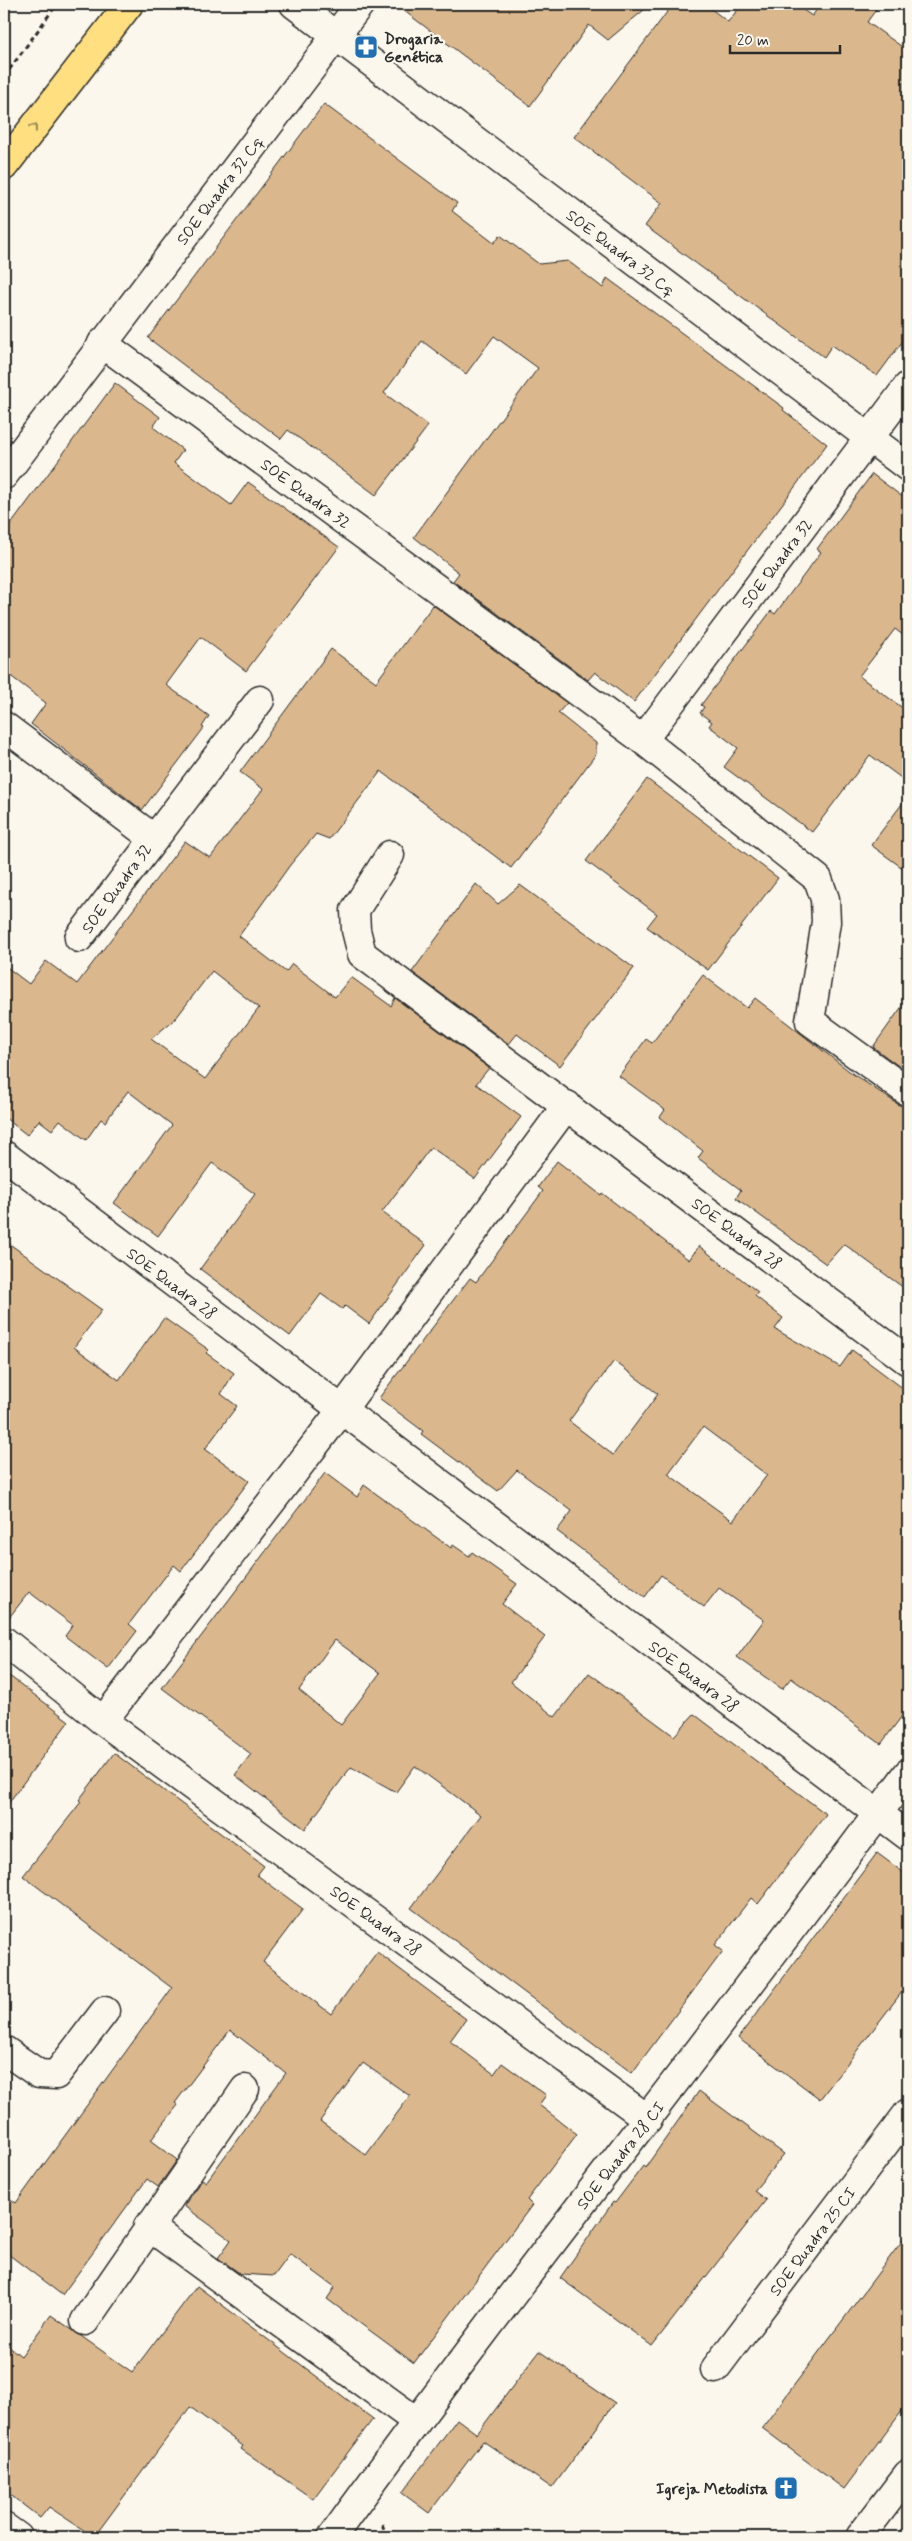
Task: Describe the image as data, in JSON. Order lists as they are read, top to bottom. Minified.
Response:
{"streets":{"street":["SOE Quadra 32 Cq","SOE Quadra 32","SOE Quadra 28","SOE Quadra 28 CI","SOE Quadra 25 CI"]},"crossings":[["SOE Quadra 32 Cq","SOE Quadra 32"],["SOE Quadra 28","SOE Quadra 28 CI"]],"places":{"pharmacy":["Drogaria Genética"],"church":["Igreja Metodista"]},"scale_bar":"20 m"}
